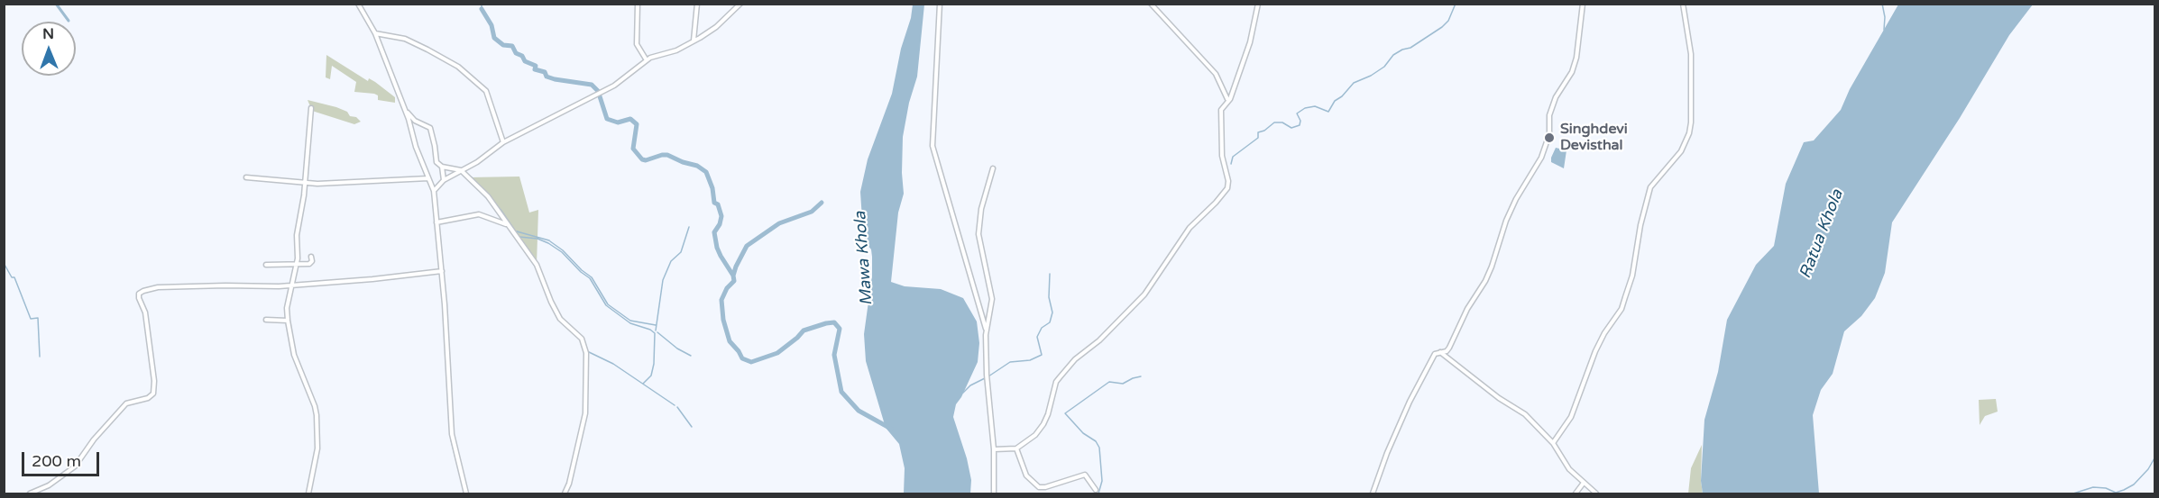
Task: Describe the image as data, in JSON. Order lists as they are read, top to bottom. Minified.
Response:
{"water":["Ratua Khola","Mawa Khola"],"places":["Singhdevi Devisthal"],"scale_bar":"200 m","north":"top"}
